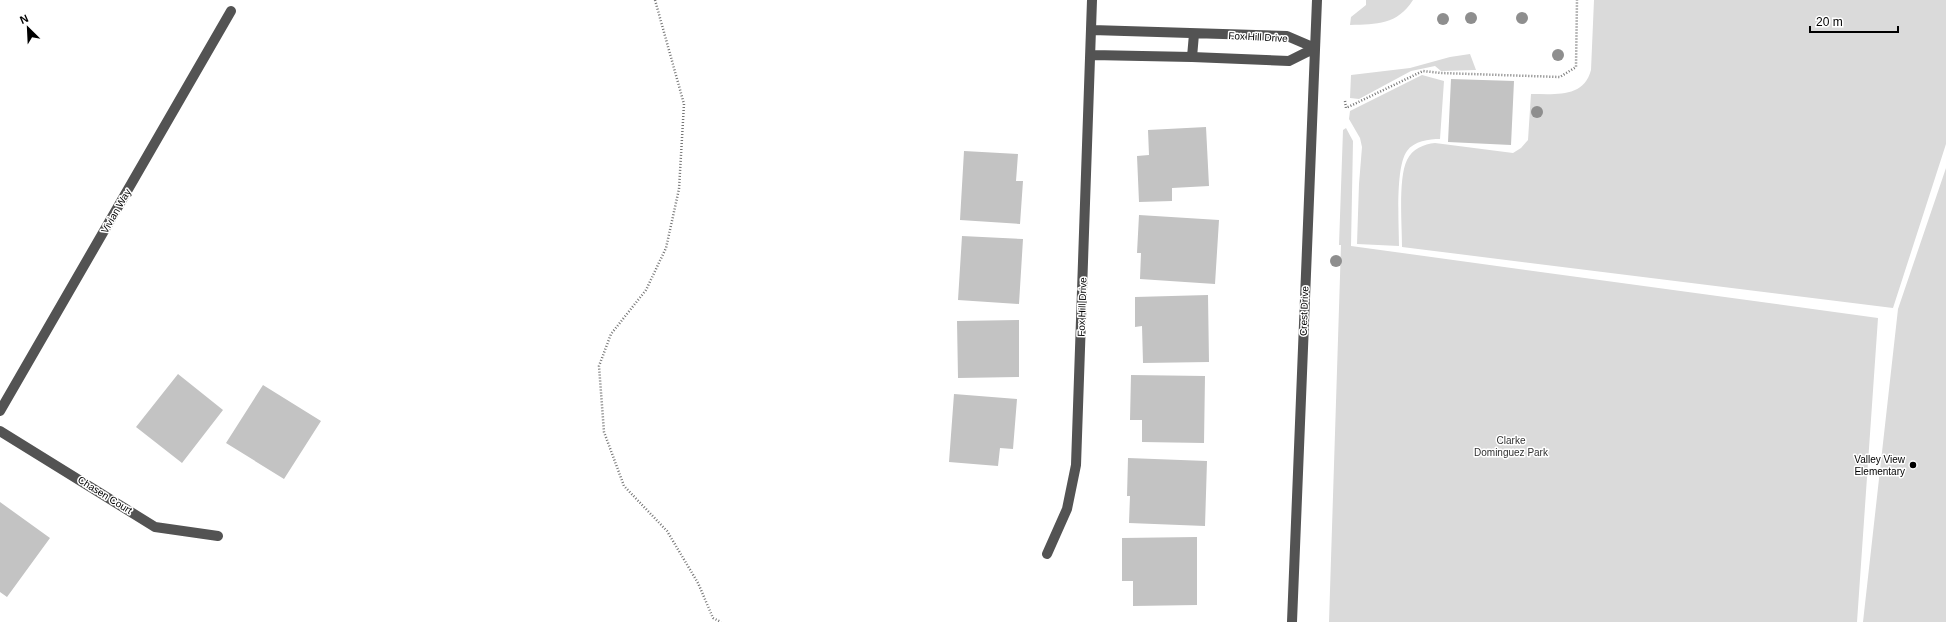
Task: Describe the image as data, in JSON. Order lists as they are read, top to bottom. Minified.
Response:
{"streets":{"street":["Fox Hill Drive","Vivian Way","Crest Drive","Chasen Court"]},"crossings":[["Fox Hill Drive","Crest Drive"]],"parks":["Clarke Dominguez Park"],"places":["Valley View Elementary"],"scale_bar":"20 m","north":"top left"}
